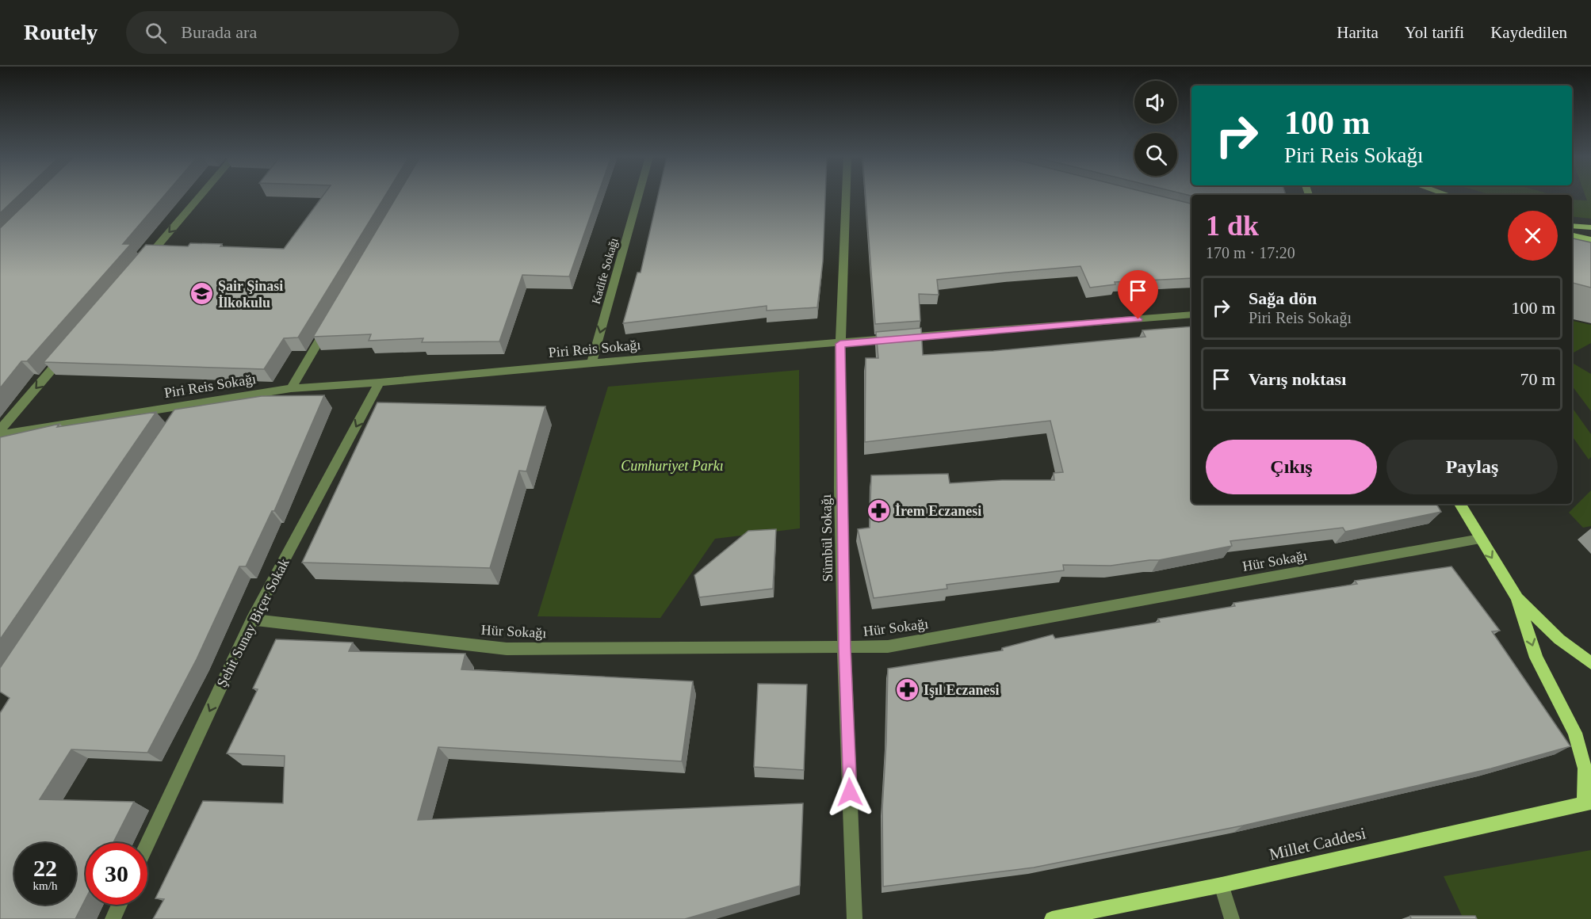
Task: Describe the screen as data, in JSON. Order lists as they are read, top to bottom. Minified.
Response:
{"streets":{"main road":["Millet Caddesi"],"street":["Kadife Sokağı","Piri Reis Sokağı","Sümbül Sokağı","Hür Sokağı","Şehit Sunay Biçer Sokak"]},"crossings":[["Kadife Sokağı","Piri Reis Sokağı"],["Piri Reis Sokağı","Sümbül Sokağı"],["Piri Reis Sokağı","Şehit Sunay Biçer Sokak"],["Sümbül Sokağı","Hür Sokağı"],["Hür Sokağı","Şehit Sunay Biçer Sokak"]],"one_way":["Kadife Sokağı","Şehit Sunay Biçer Sokak"],"parks":["Cumhuriyet Parkı"],"places":{"school or university":["Şair Şinasi İlkokulu"],"pharmacy":["İrem Eczanesi","Işıl Eczanesi"]},"page":{"header":"Routely","search":"Burada ara","nav":["Harita","Yol tarifi","Kaydedilen"],"turn":["100 m","Piri Reis Sokağı"],"heading":["1 dk","170 m · 17:20"],"list":[{"name":"Sağa dön","note":"Piri Reis Sokağı","value":"100 m"},{"name":"Varış noktası","value":"70 m"}],"buttons":["Çıkış","Paylaş"],"speed":"22 km/h","limit":"30"}}
